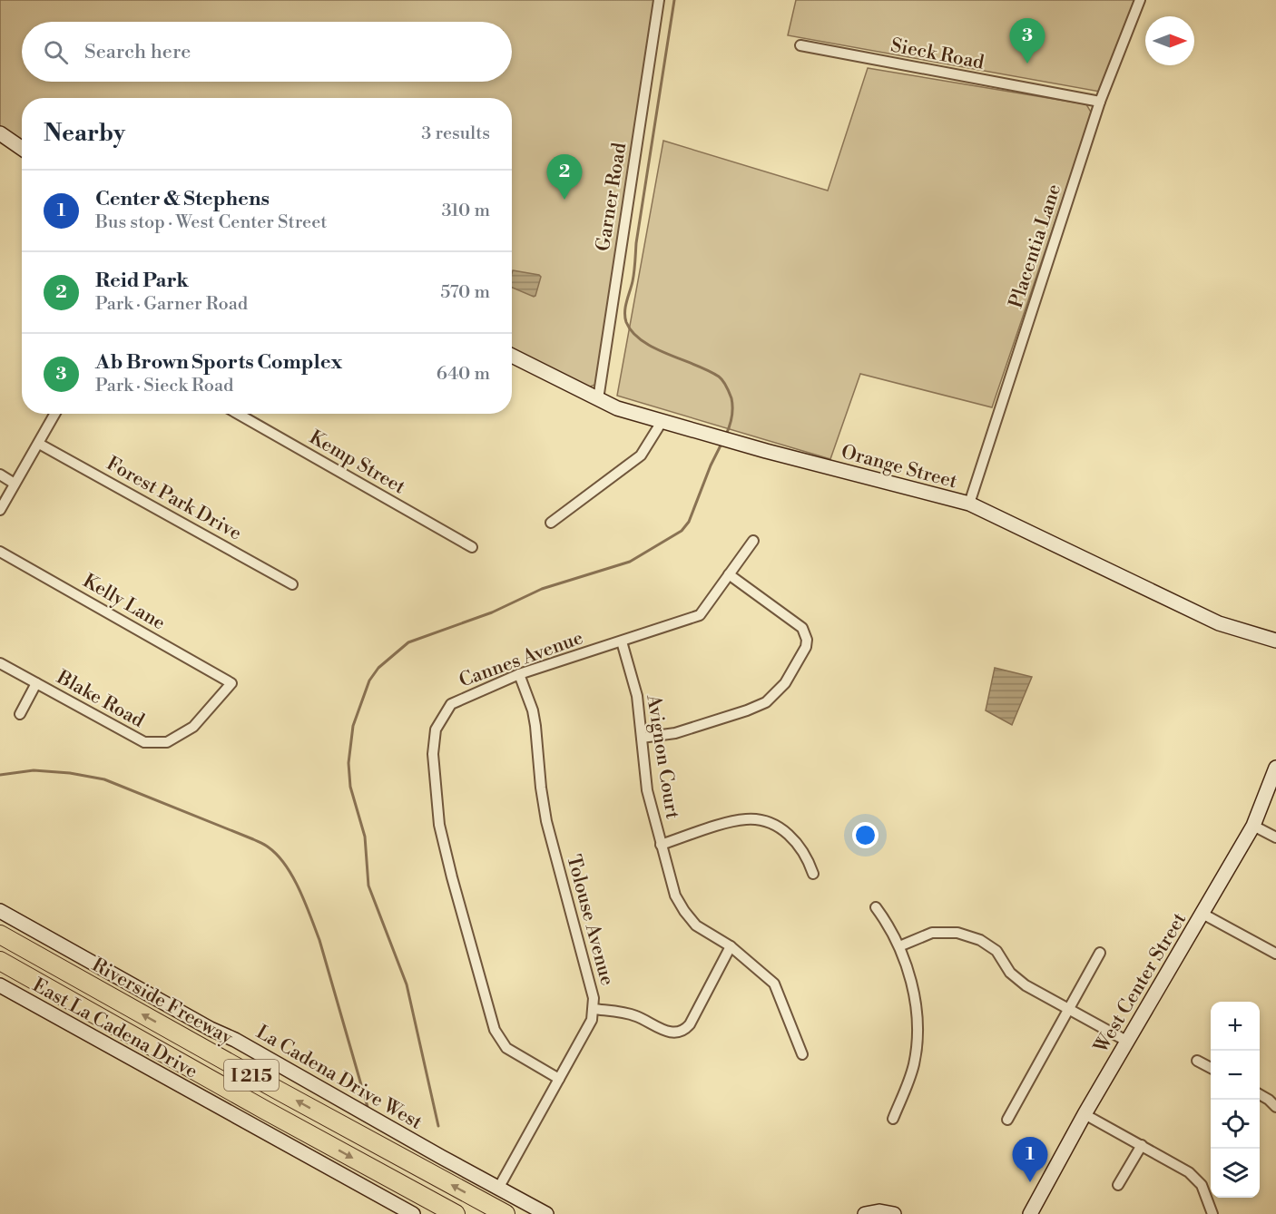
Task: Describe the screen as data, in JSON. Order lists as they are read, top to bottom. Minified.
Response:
{"streets":{"highway":["Riverside Freeway","I 215"],"main road":["Orange Street","West Center Street","East La Cadena Drive","La Cadena Drive West"],"street":["Sieck Road","Garner Road","Placentia Lane","Kemp Street","Forest Park Drive","Kelly Lane","Cannes Avenue","Blake Road","Avignon Court","Tolouse Avenue"]},"crossings":[["Sieck Road","Placentia Lane"],["Garner Road","Orange Street"],["Placentia Lane","Orange Street"],["Kelly Lane","Blake Road"],["Cannes Avenue","Avignon Court"],["Cannes Avenue","Tolouse Avenue"],["Tolouse Avenue","La Cadena Drive West"]],"north":"right","page":{"pins":["3","2","1"],"search":"Search here","heading":["Nearby","3 results"],"list":[{"mark":"1","name":"Center & Stephens","note":"Bus stop · West Center Street","value":"310 m"},{"mark":"2","name":"Reid Park","note":"Park · Garner Road","value":"570 m"},{"mark":"3","name":"Ab Brown Sports Complex","note":"Park · Sieck Road","value":"640 m"}],"map_buttons":["+","−"]}}
